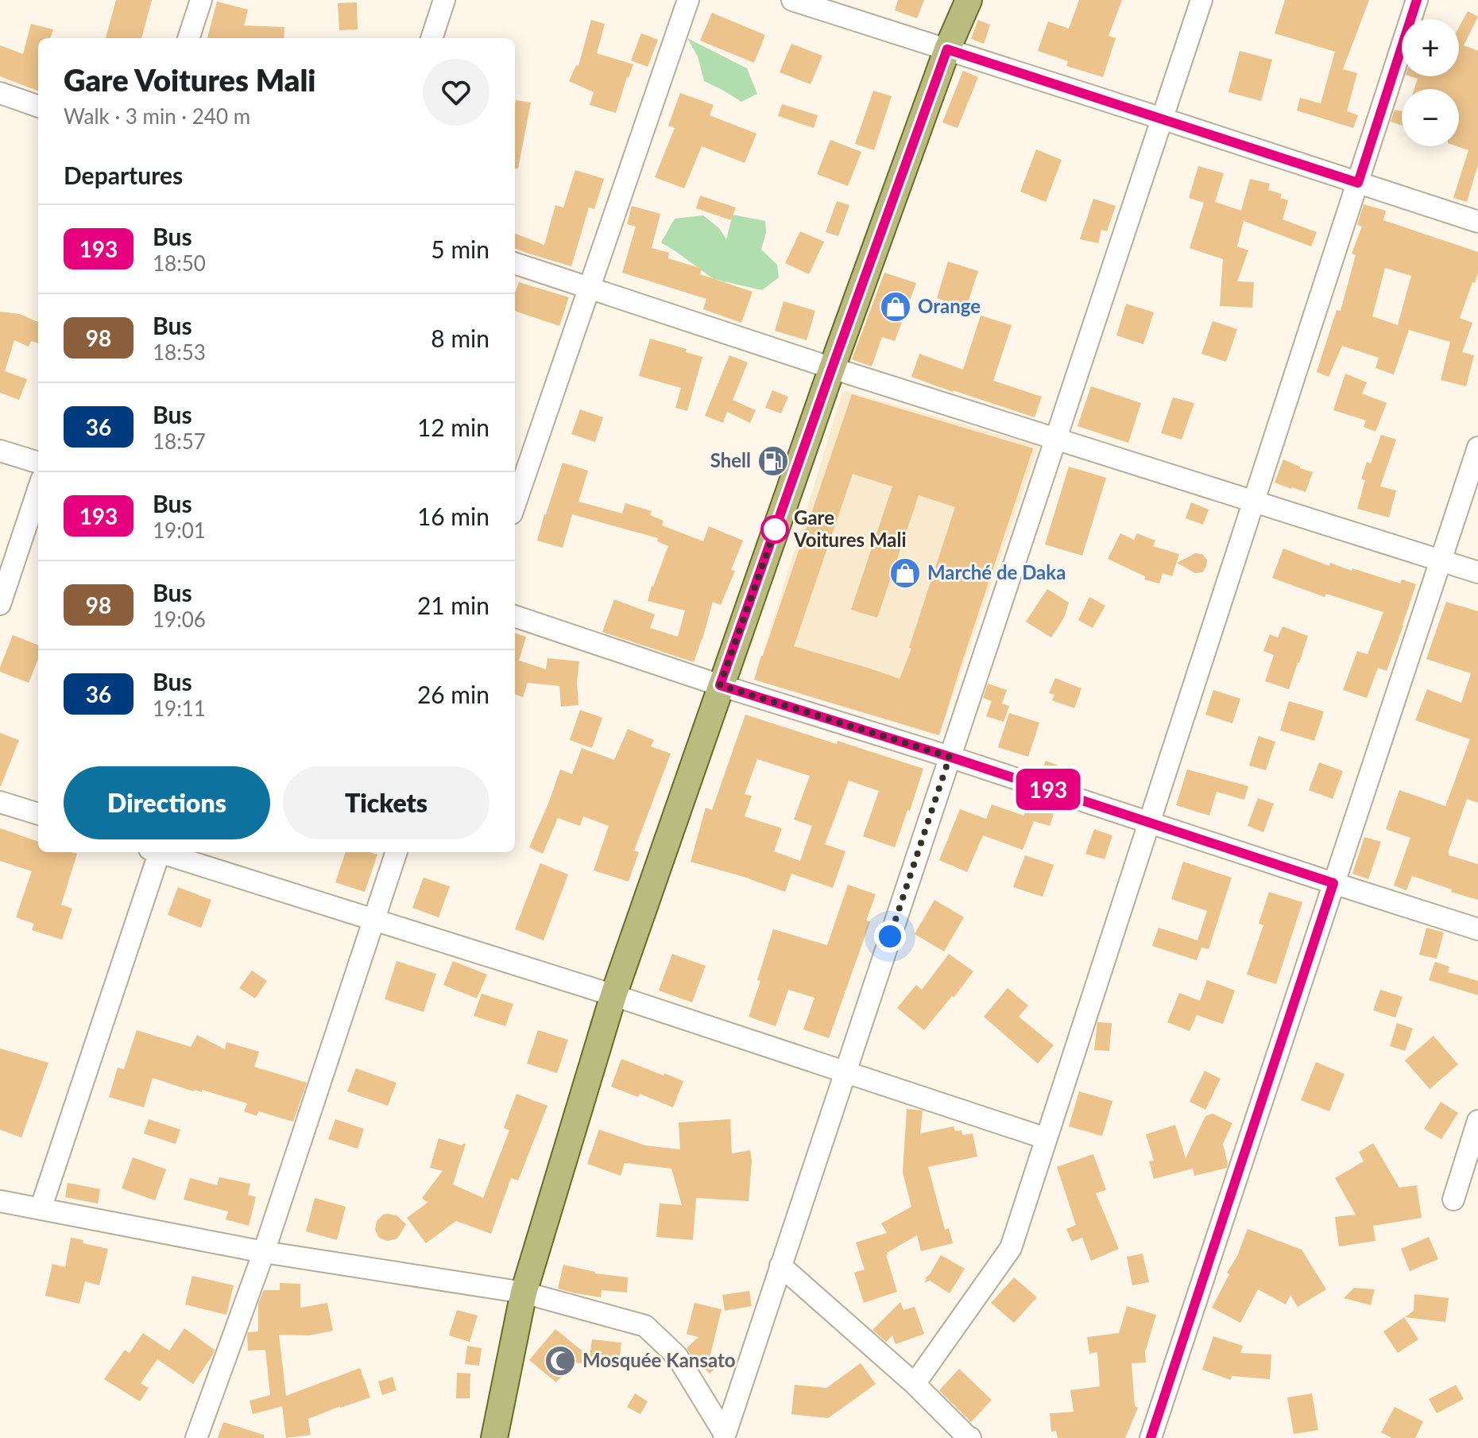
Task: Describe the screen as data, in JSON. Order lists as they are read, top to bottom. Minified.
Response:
{"places":{"shop":["Orange","Marché de Daka"],"fuel station":["Shell"],"other":["Gare Voitures Mali"],"mosque":["Mosquée Kansato"]},"lines":["bus line 193"],"page":{"on_map":"193","map_buttons":["+","−"],"heading":[["Gare Voitures Mali","Walk · 3 min · 240 m"],"Departures"],"list":[{"mark":"193","name":"Bus","note":"18:50","value":"5 min"},{"mark":"98","name":"Bus","note":"18:53","value":"8 min"},{"mark":"36","name":"Bus","note":"18:57","value":"12 min"},{"mark":"193","name":"Bus","note":"19:01","value":"16 min"},{"mark":"98","name":"Bus","note":"19:06","value":"21 min"},{"mark":"36","name":"Bus","note":"19:11","value":"26 min"}],"buttons":["Directions","Tickets"]}}
